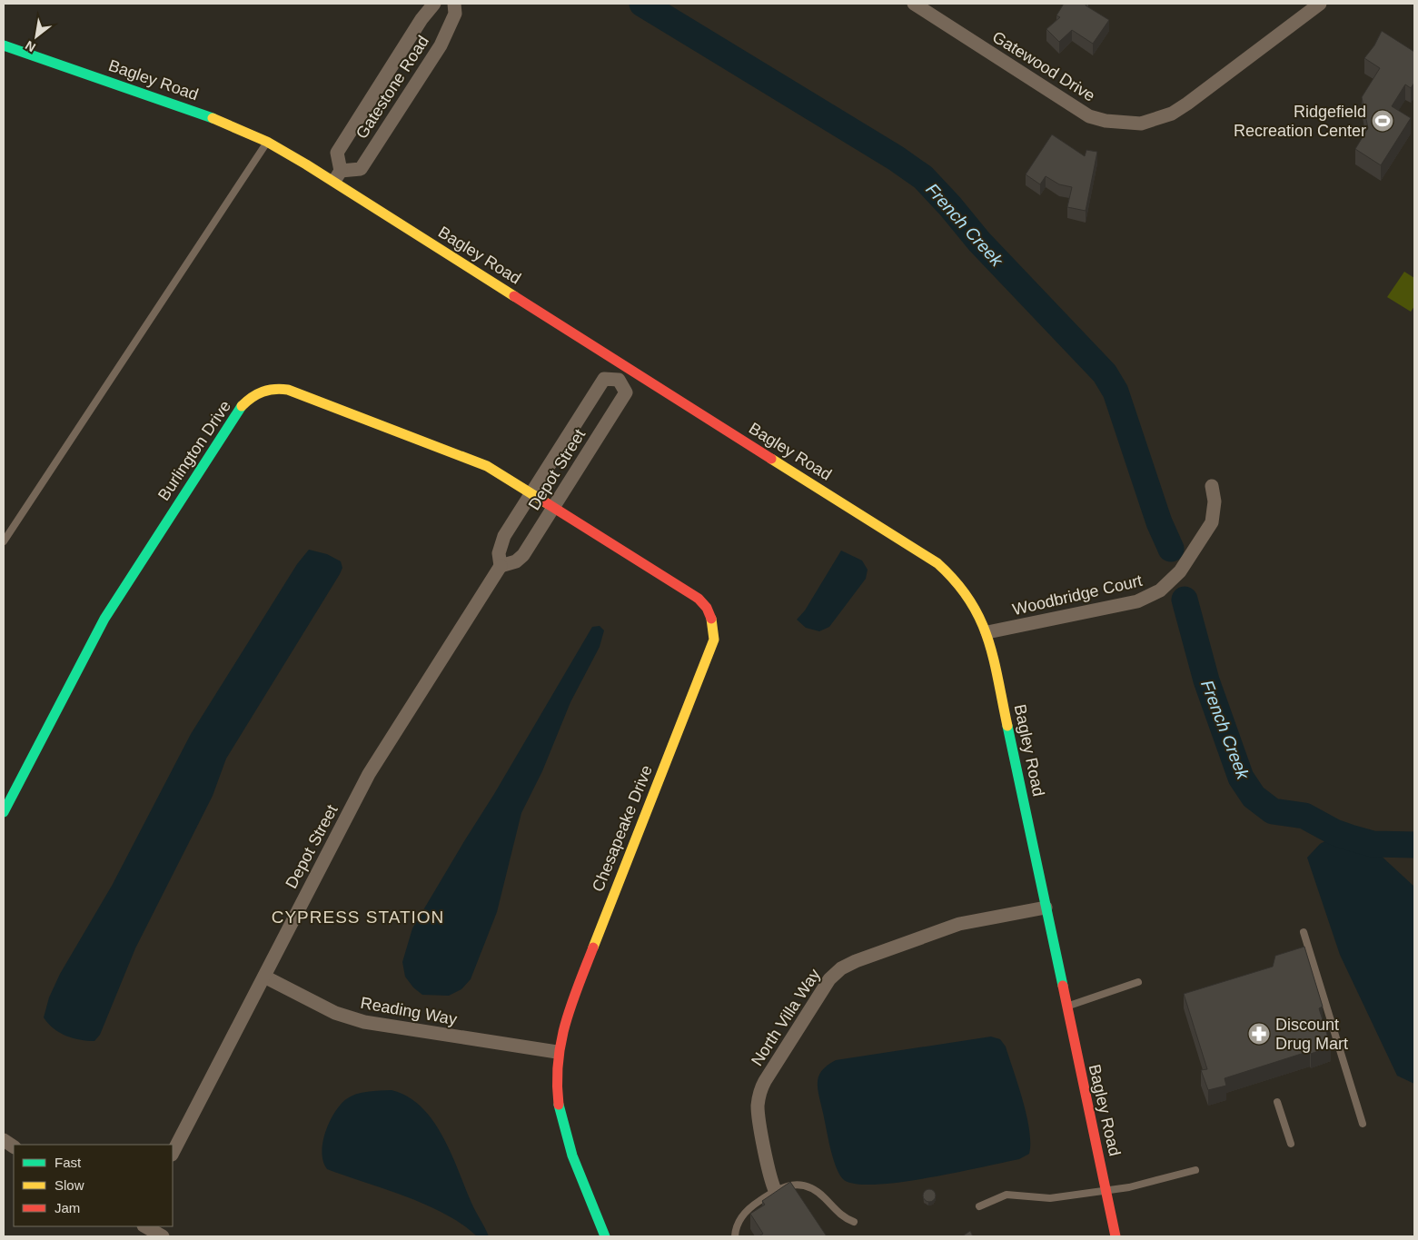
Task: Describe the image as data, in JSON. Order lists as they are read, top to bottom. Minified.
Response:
{"streets":{"street":["Gatewood Drive","Bagley Road","Gatestone Road","Burlington Drive","Depot Street","Woodbridge Court","Chesapeake Drive","Reading Way","North Villa Way"]},"crossings":[["Bagley Road","Gatestone Road"],["Bagley Road","Woodbridge Court"],["Bagley Road","North Villa Way"],["Burlington Drive","Depot Street"],["Burlington Drive","Chesapeake Drive"],["Depot Street","Chesapeake Drive"],["Depot Street","Reading Way"],["Chesapeake Drive","Reading Way"]],"districts":["CYPRESS STATION"],"water":["French Creek"],"places":{"sports":["Ridgefield Recreation Center"],"pharmacy":["Discount Drug Mart"]},"legend":["Fast","Slow","Jam"],"north":"bottom left"}
